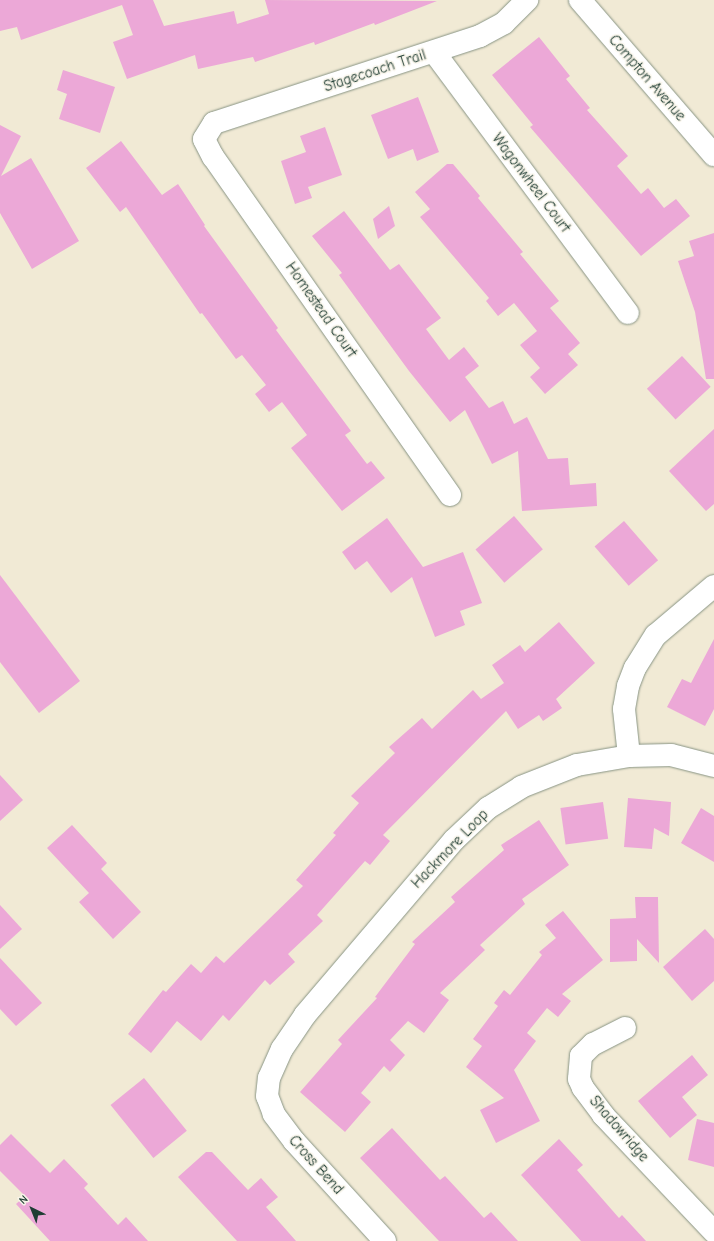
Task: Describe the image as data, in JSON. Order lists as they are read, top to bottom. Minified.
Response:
{"streets":{"street":["Stagecoach Trail","Compton Avenue","Wagonwheel Court","Homestead Court","Hackmore Loop","Shadowridge","Cross Bend"]},"crossings":[["Stagecoach Trail","Wagonwheel Court"],["Stagecoach Trail","Homestead Court"],["Hackmore Loop","Cross Bend"]],"north":"top left"}
